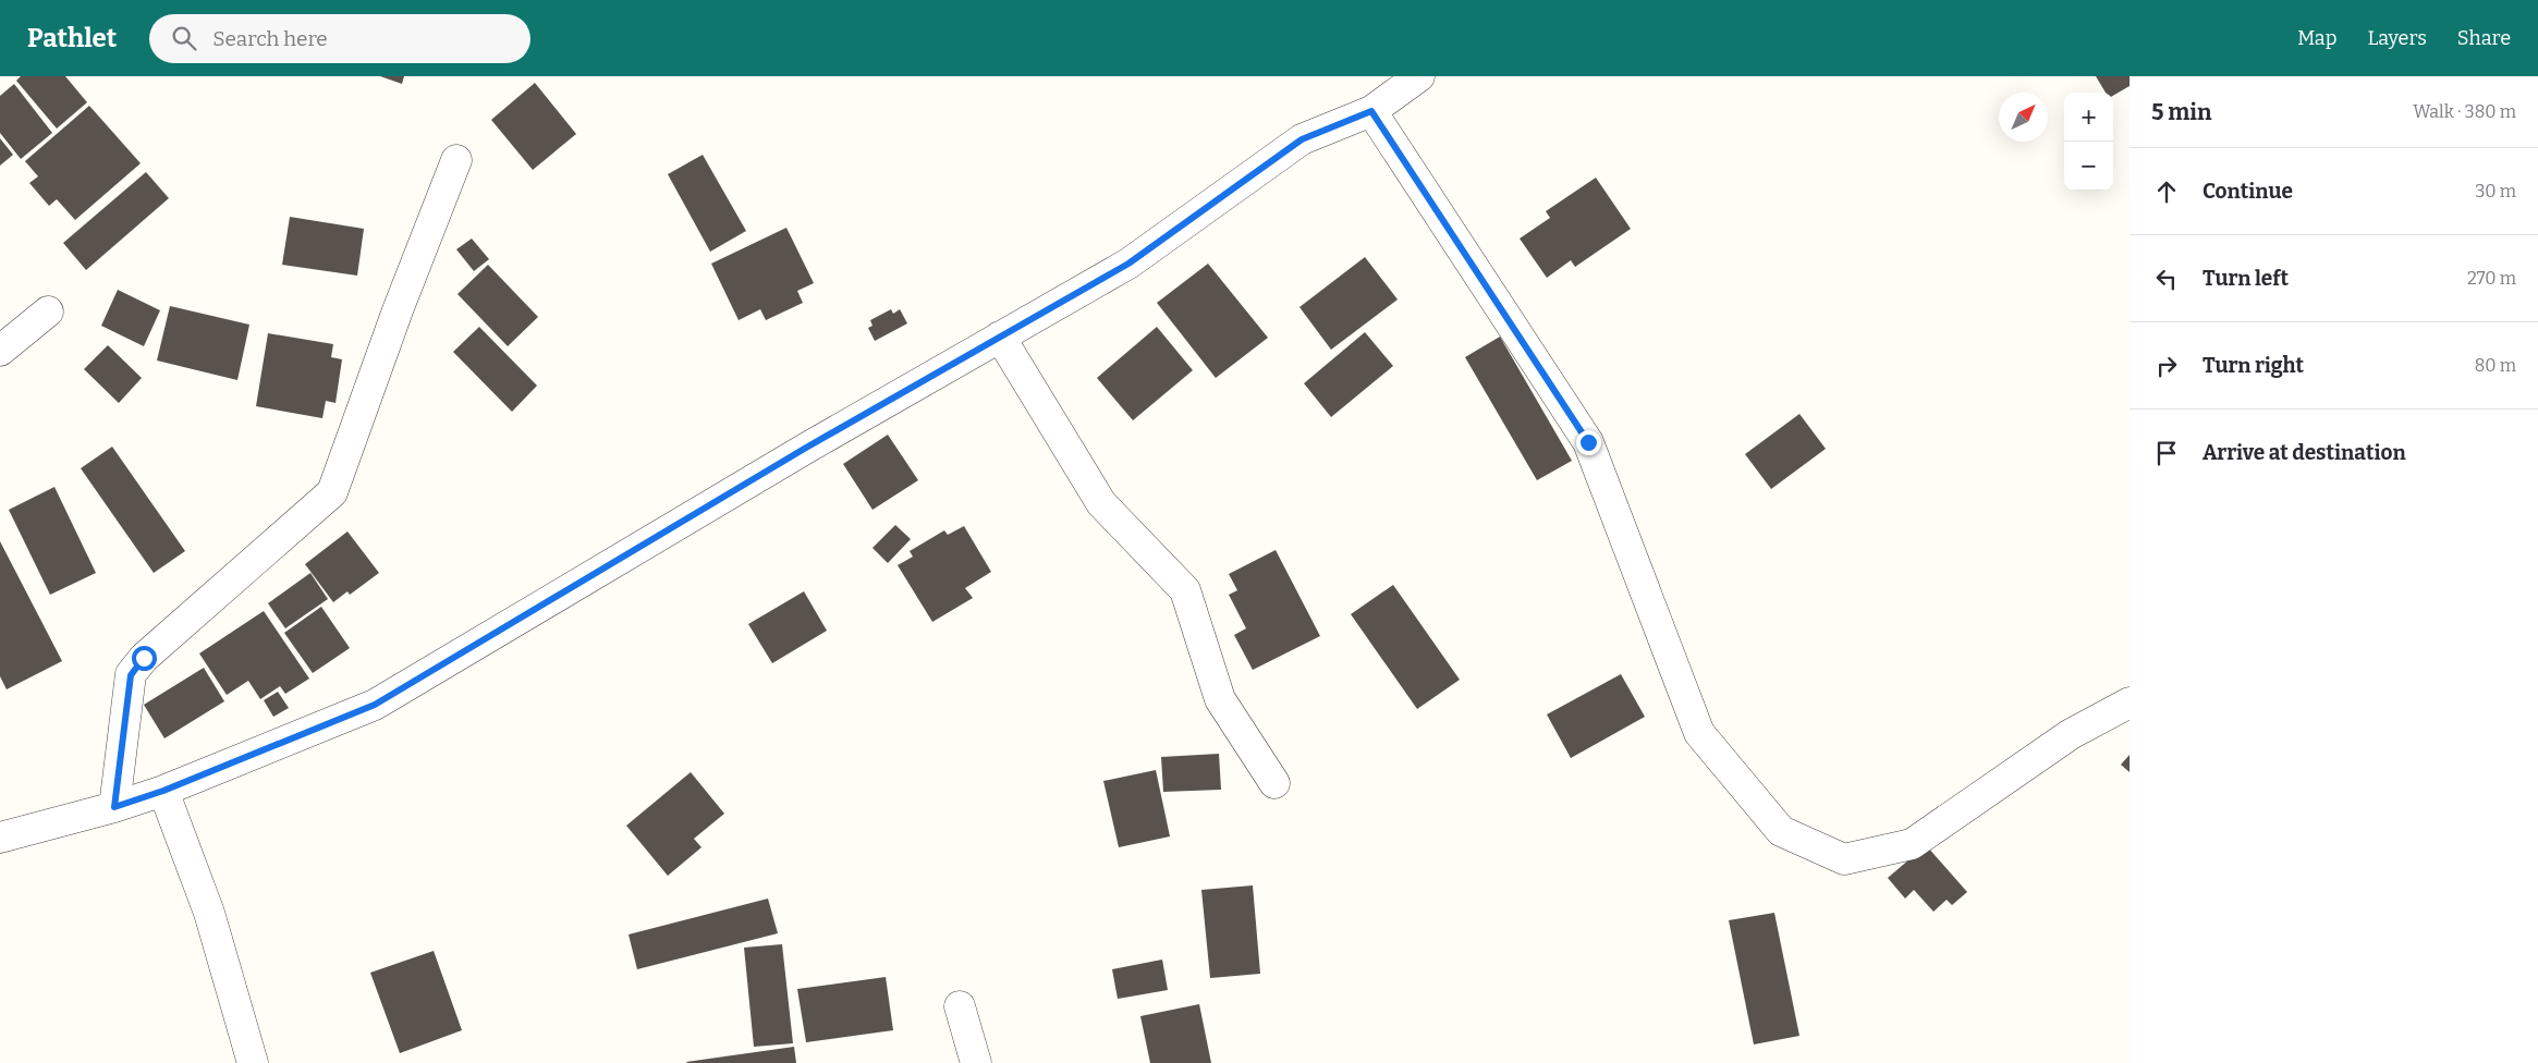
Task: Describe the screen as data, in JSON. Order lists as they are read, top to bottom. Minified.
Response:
{"north":"top right","page":{"header":"Pathlet","search":"Search here","nav":["Map","Layers","Share"],"heading":["5 min","Walk · 380 m"],"map_buttons":["+","−"],"list":[["Continue","30 m"],["Turn left","270 m"],["Turn right","80 m"],"Arrive at destination"]}}
